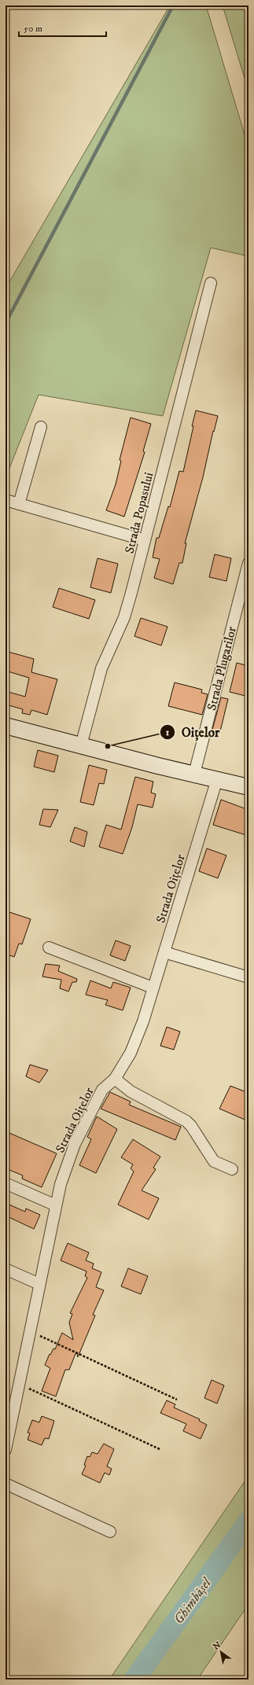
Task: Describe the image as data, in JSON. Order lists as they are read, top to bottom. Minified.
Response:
{"streets":{"street":["Strada Popasului","Strada Plugarilor","Strada Oițelor"]},"water":["Ghimbășel"],"places":["Oițelor"],"scale_bar":"50 m","north":"top left"}
